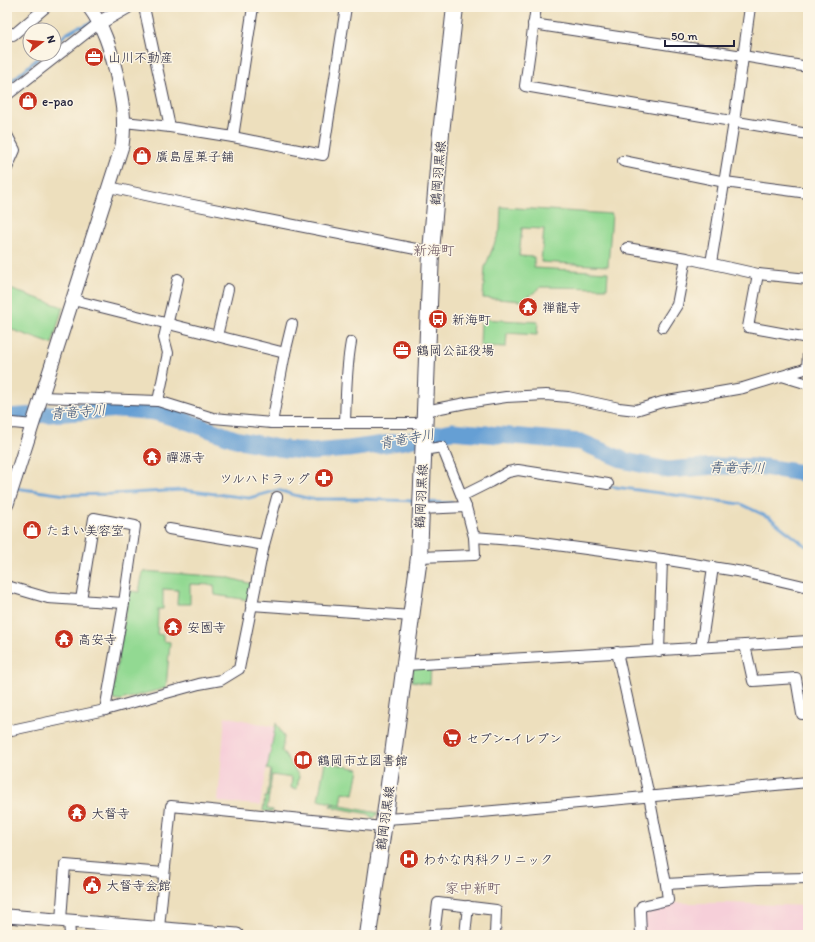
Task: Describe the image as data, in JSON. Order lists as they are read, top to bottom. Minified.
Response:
{"streets":{"main road":["鶴岡羽黒線"]},"districts":["新海町","家中新町"],"water":["青竜寺川"],"places":{"office":["山川不動産","鶴岡公証役場"],"shop":["e-pao","廣島屋菓子舗","たまい美容室"],"temple":["禅龍寺","禪源寺","安國寺","高安寺","大督寺"],"bus stop":["新海町"],"pharmacy":["ツルハドラッグ"],"supermarket":["セブン-イレブン"],"library":["鶴岡市立図書館"],"hospital":["わかな内科クリニック"],"public building":["大督寺会館"]},"scale_bar":"50 m","north":"right"}
